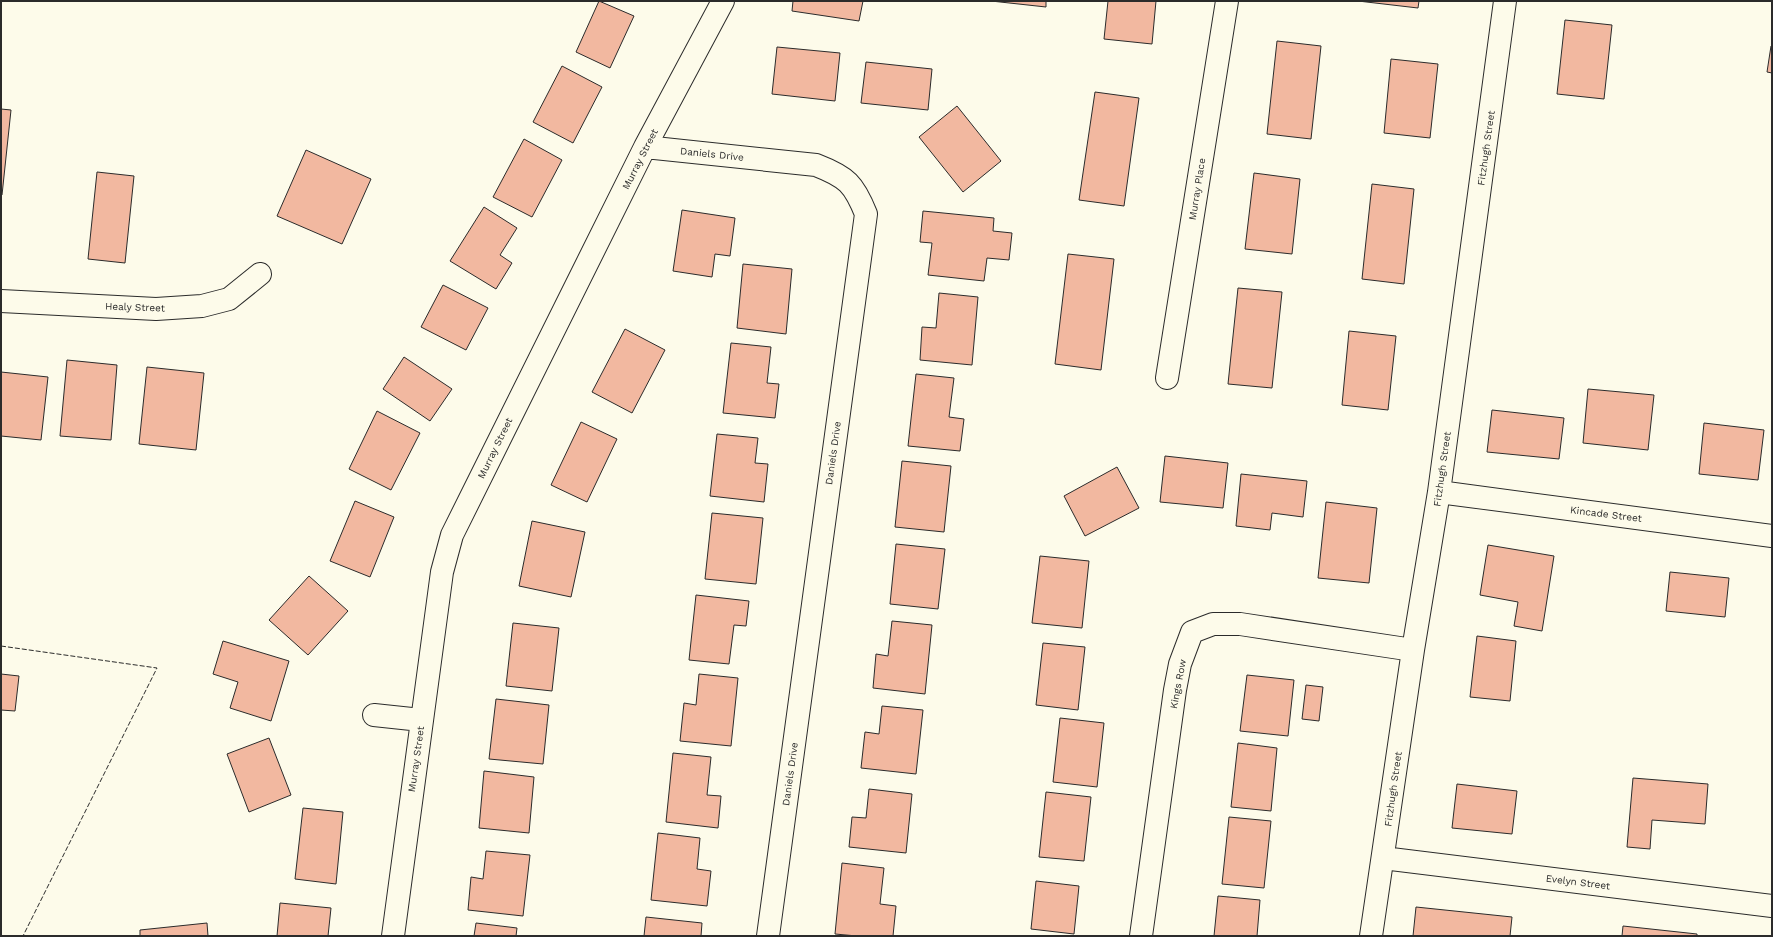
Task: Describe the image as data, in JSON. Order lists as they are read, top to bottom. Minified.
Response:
{"streets":{"street":["Fitzhugh Street","Daniels Drive","Murray Street","Murray Place","Healy Street","Kincade Street","Kings Row","Evelyn Street"]},"crossings":[["Fitzhugh Street","Kincade Street"],["Fitzhugh Street","Kings Row"],["Fitzhugh Street","Evelyn Street"],["Daniels Drive","Murray Street"]]}
